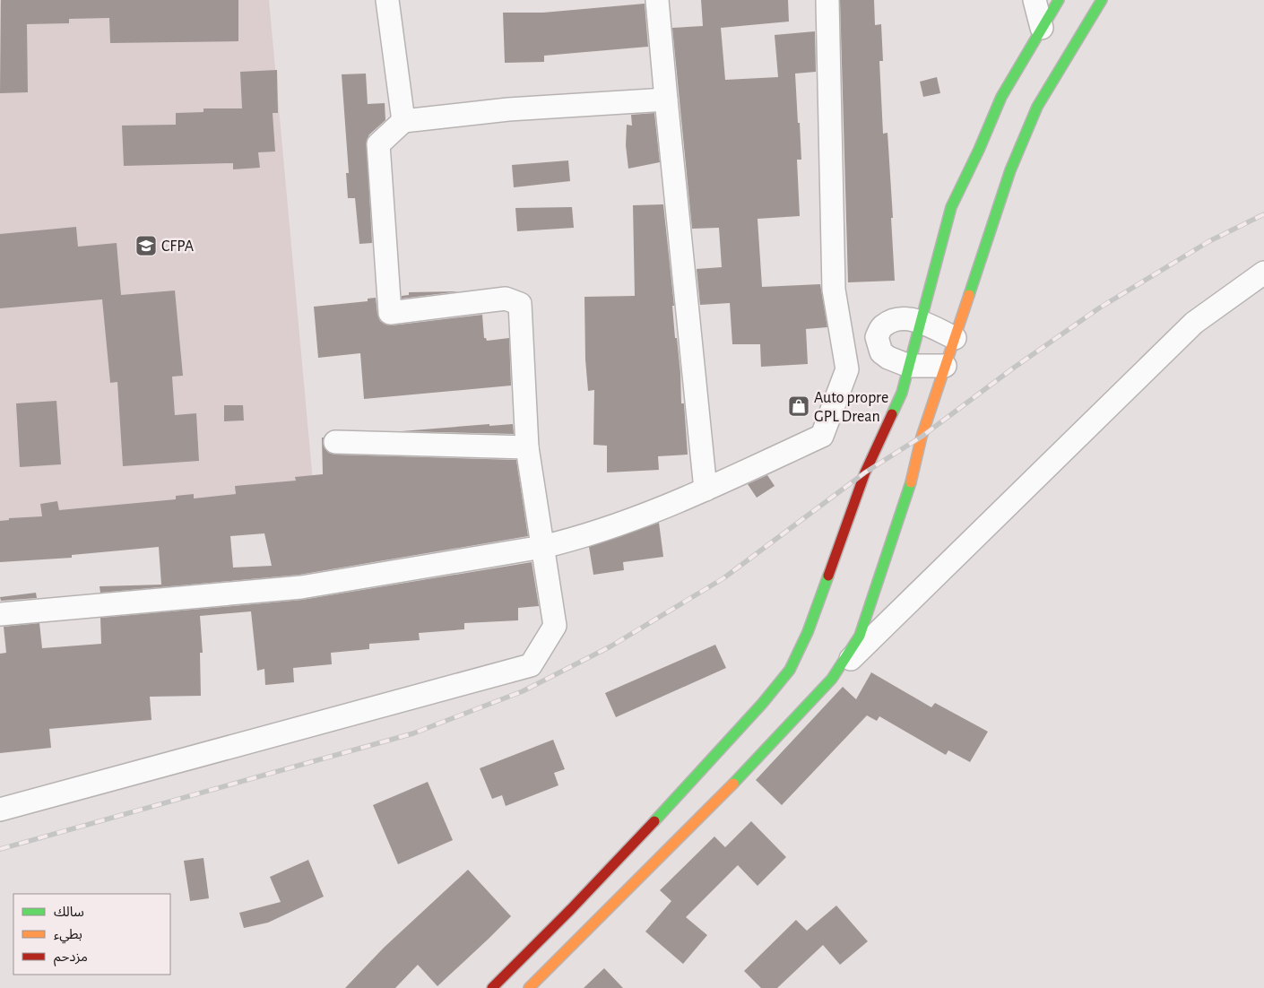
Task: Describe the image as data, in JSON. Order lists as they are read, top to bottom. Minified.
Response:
{"places":{"school or university":["CFPA"],"shop":["Auto propre GPL Drean"]},"legend":["سالك","بطيء","مزدحم"]}
